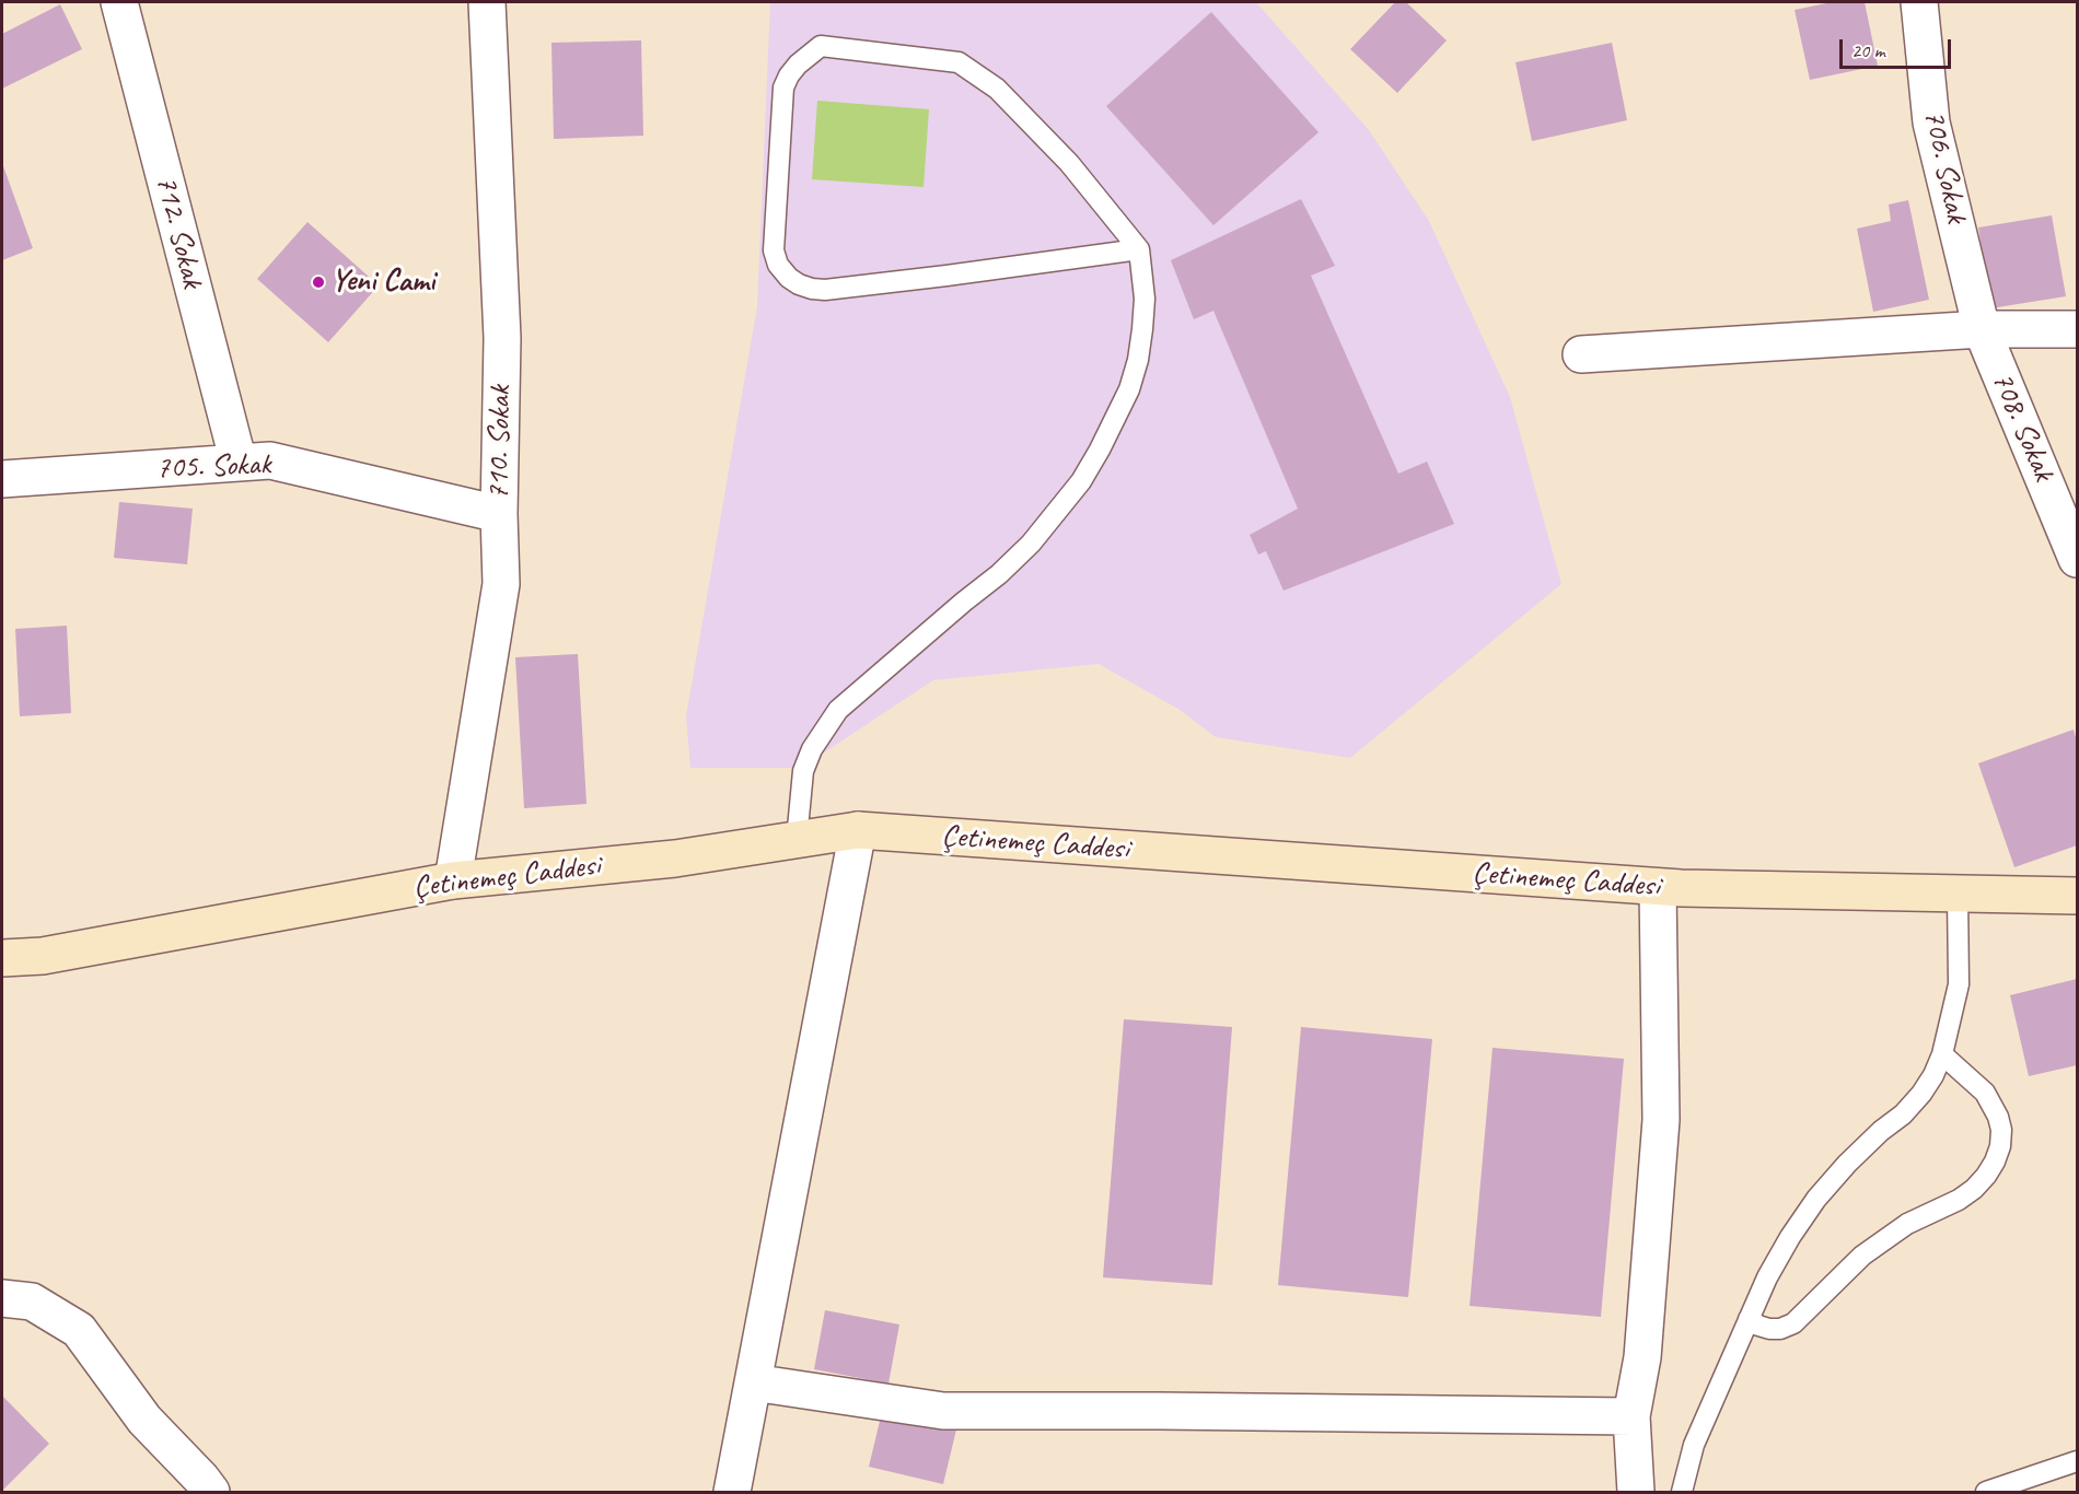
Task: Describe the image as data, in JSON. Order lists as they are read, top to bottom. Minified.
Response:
{"streets":{"main road":["Çetinemeç Caddesi"],"street":["706. Sokak","712. Sokak","708. Sokak","710. Sokak","705. Sokak"]},"crossings":[["706. Sokak","708. Sokak"],["712. Sokak","705. Sokak"],["710. Sokak","705. Sokak"],["710. Sokak","Çetinemeç Caddesi"]],"places":["Yeni Cami"],"scale_bar":"20 m"}
